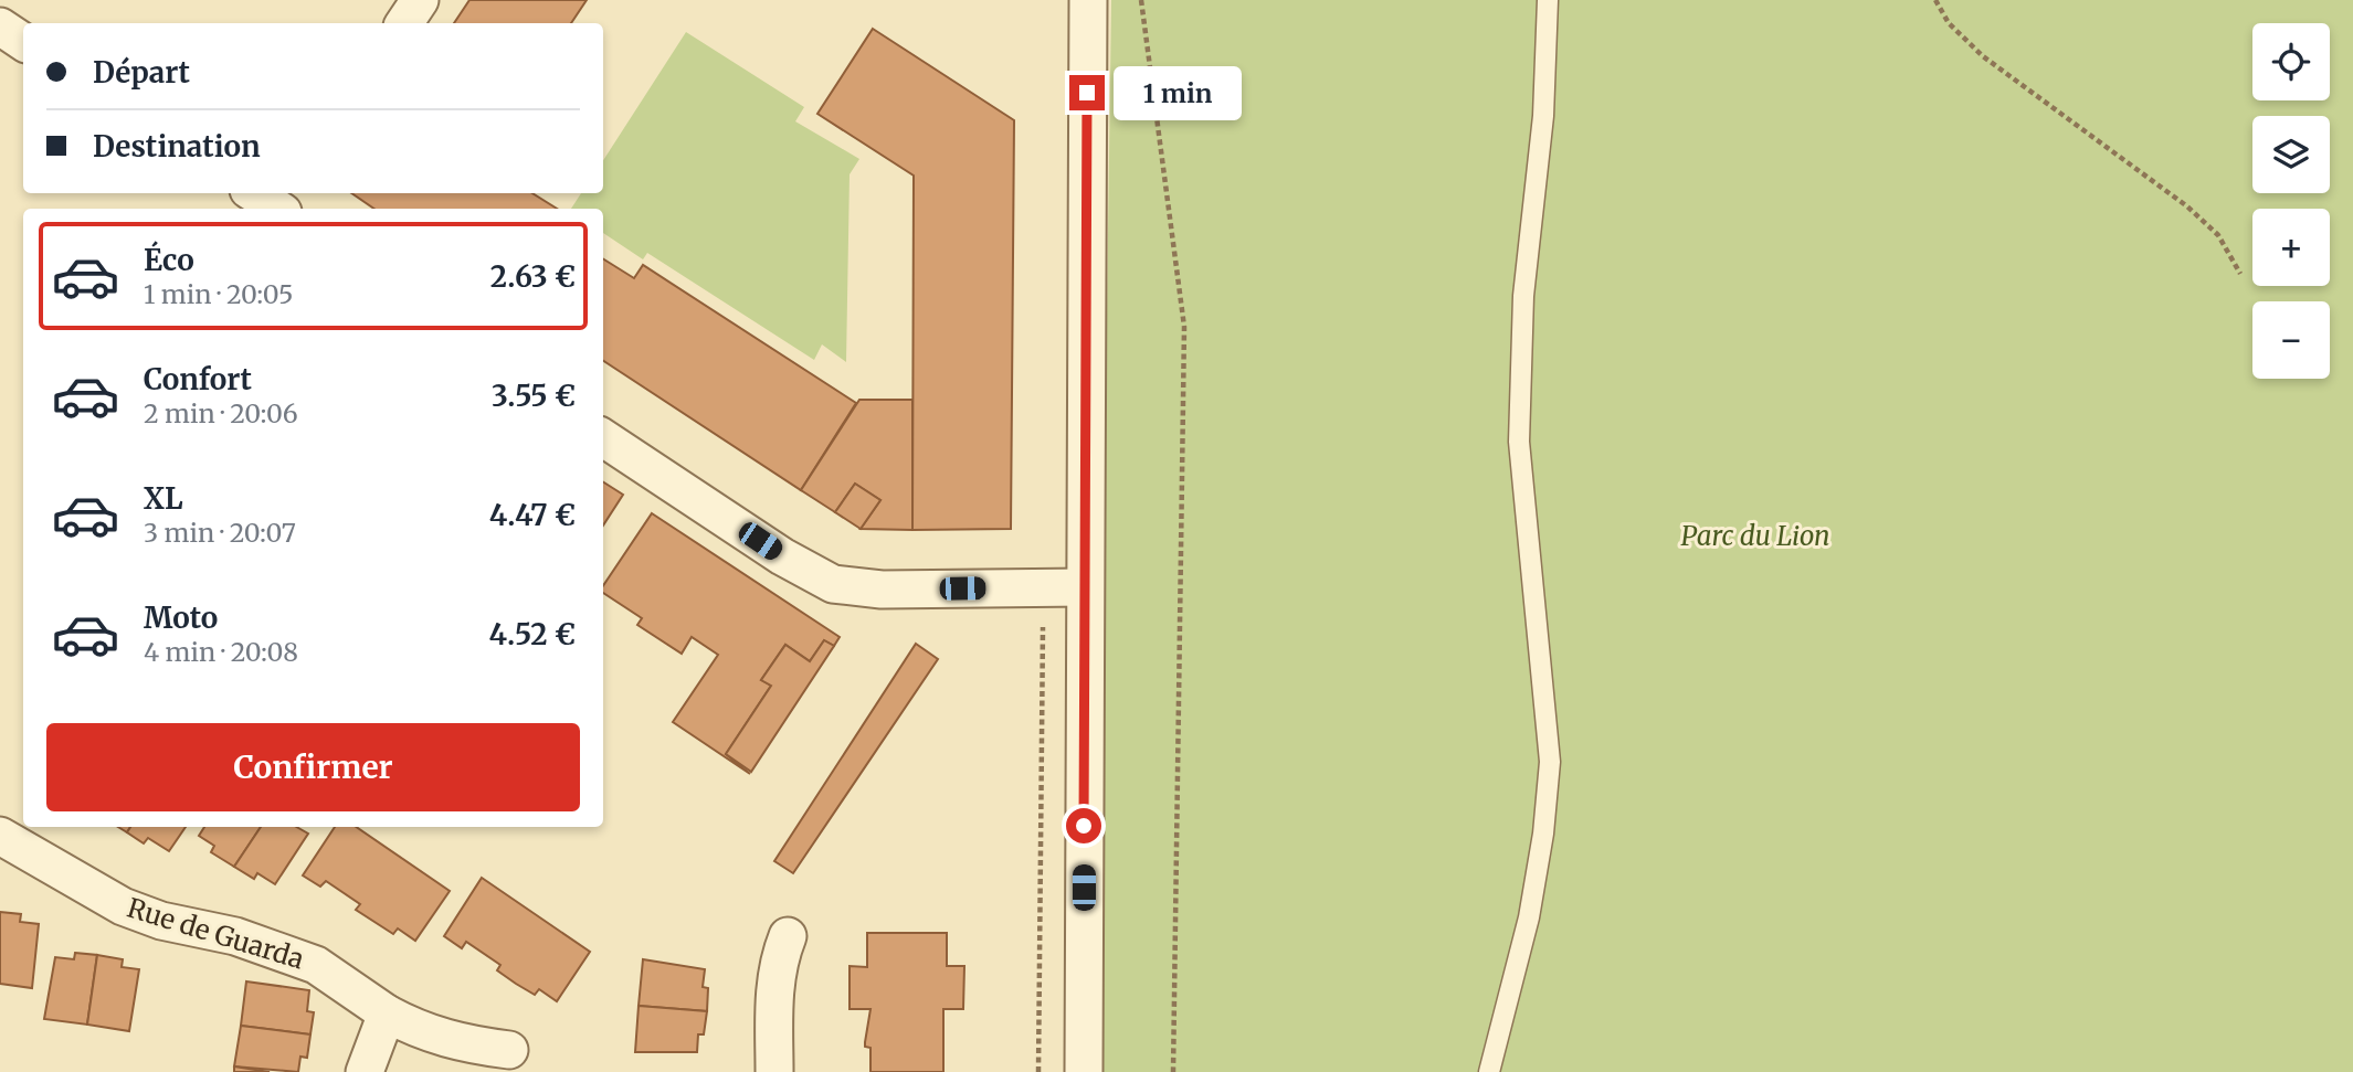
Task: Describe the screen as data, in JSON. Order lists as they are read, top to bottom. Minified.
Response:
{"streets":{"street":["Rue de Guarda"]},"parks":["Parc du Lion"],"page":{"map_buttons":["+","−"],"banner":["Départ","Destination"],"bubble":"1 min","list":[{"name":"Éco","note":"1 min · 20:05","value":"2.63 €"},{"name":"Confort","note":"2 min · 20:06","value":"3.55 €"},{"name":"XL","note":"3 min · 20:07","value":"4.47 €"},{"name":"Moto","note":"4 min · 20:08","value":"4.52 €"}],"buttons":"Confirmer"}}
